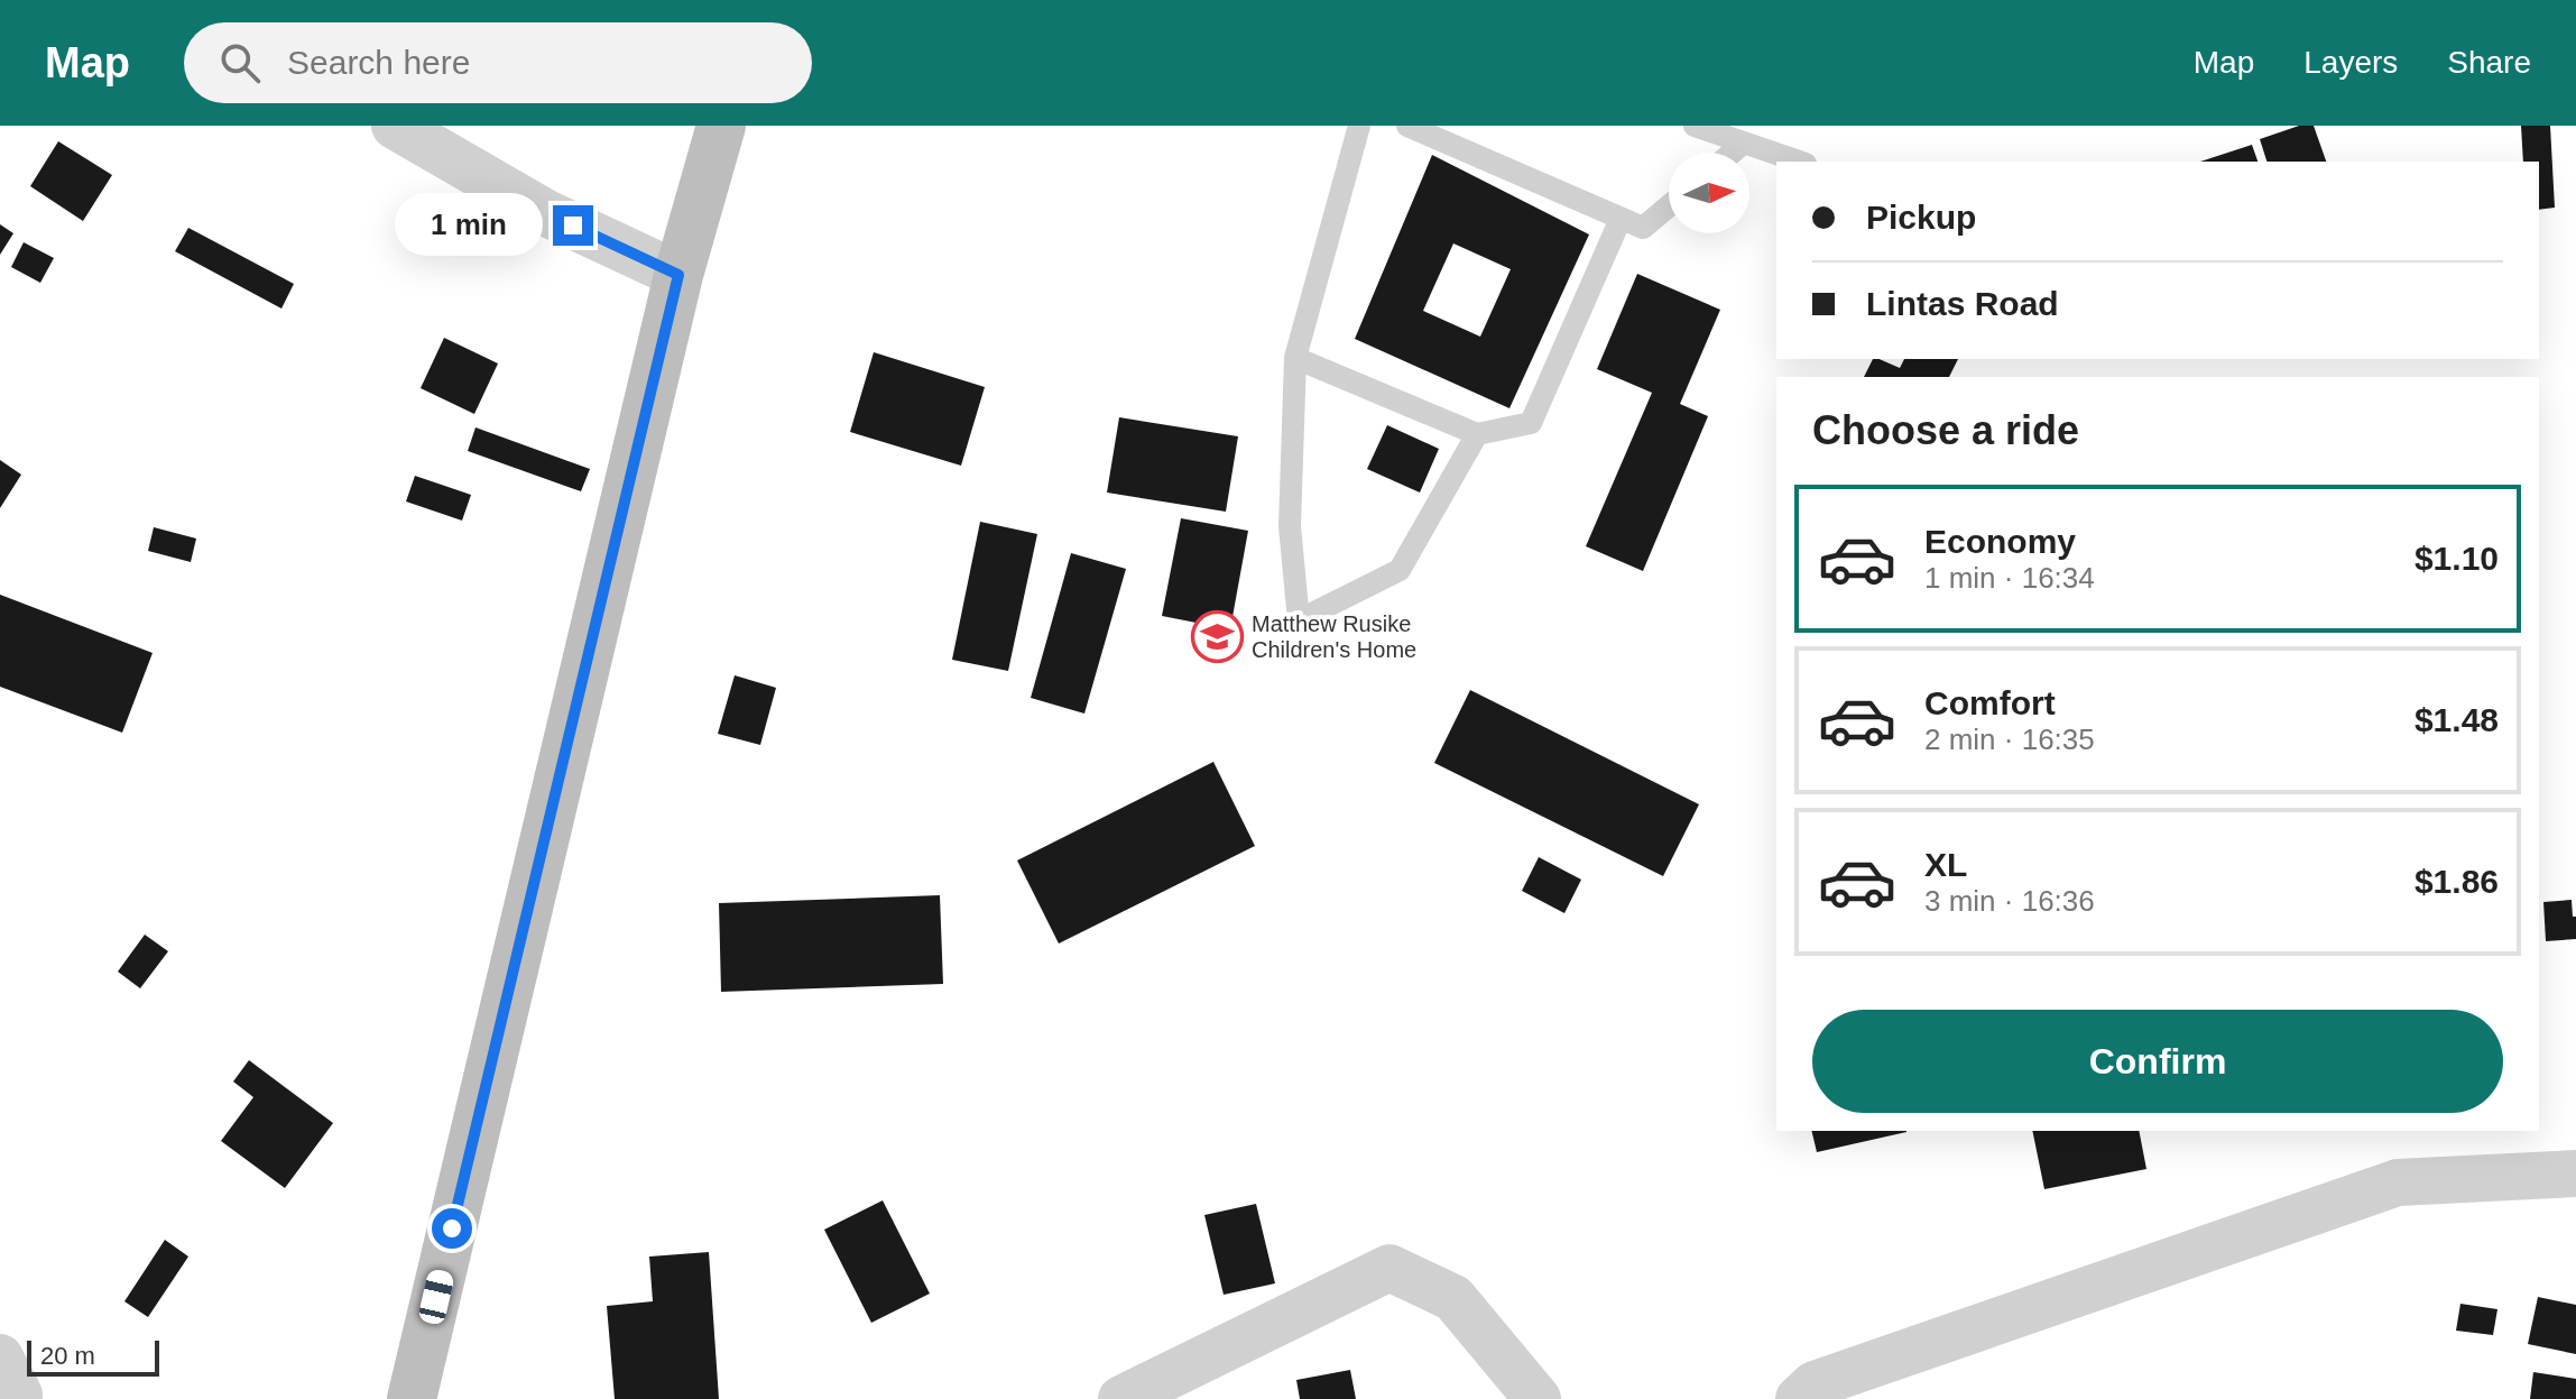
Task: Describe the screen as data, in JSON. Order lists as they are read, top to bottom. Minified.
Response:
{"places":{"school or university":["Matthew Rusike Children's Home"]},"scale_bar":"20 m","north":"right","page":{"header":"Map","search":"Search here","nav":["Map","Layers","Share"],"banner":["Pickup","Lintas Road"],"bubble":"1 min","heading":"Choose a ride","list":[{"name":"Economy","note":"1 min · 16:34","value":"$1.10"},{"name":"Comfort","note":"2 min · 16:35","value":"$1.48"},{"name":"XL","note":"3 min · 16:36","value":"$1.86"}],"buttons":"Confirm","scale":"20 m"}}
